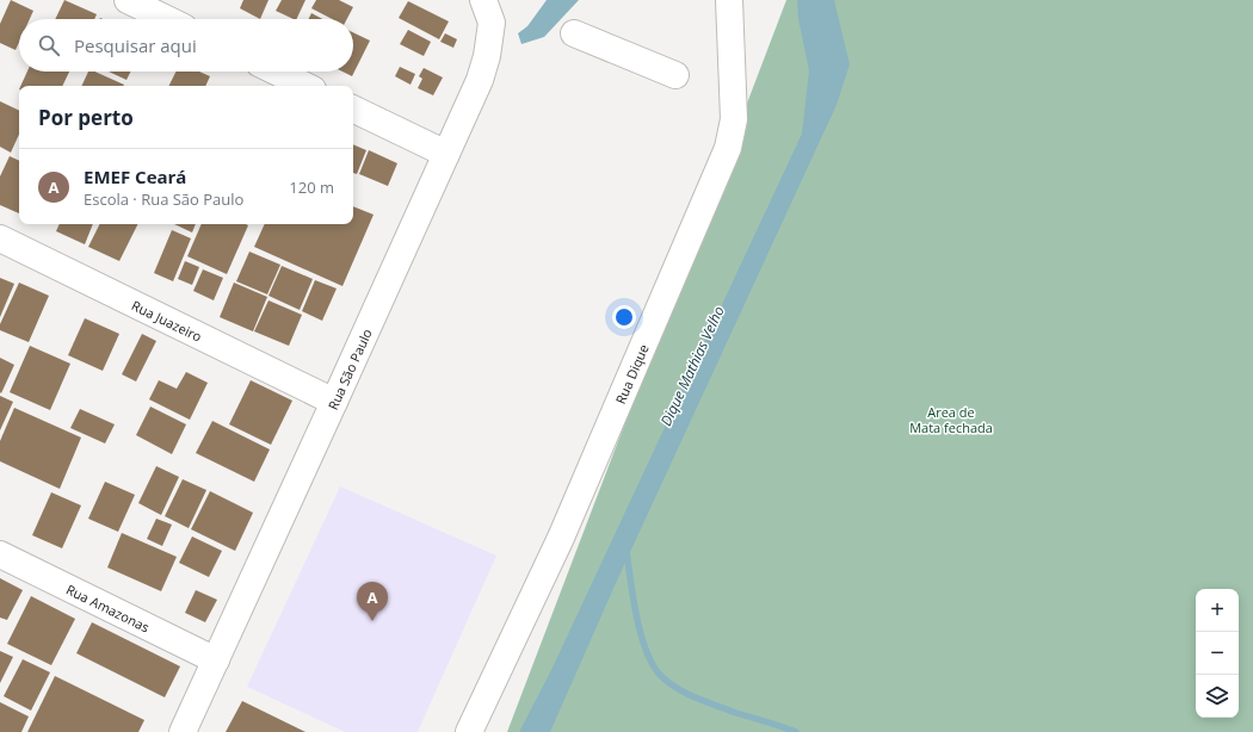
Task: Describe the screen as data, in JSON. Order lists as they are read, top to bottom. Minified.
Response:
{"streets":{"street":["Rua Juazeiro","Rua São Paulo","Rua Dique","Rua Amazonas"]},"crossings":[["Rua Juazeiro","Rua São Paulo"],["Rua São Paulo","Rua Amazonas"]],"water":["Dique Mathias Velho"],"parks":["Area de Mata fechada"],"page":{"search":"Pesquisar aqui","heading":"Por perto","list":[{"mark":"A","name":"EMEF Ceará","note":"Escola · Rua São Paulo","value":"120 m"}],"pins":"A","map_buttons":["+","−"]}}
